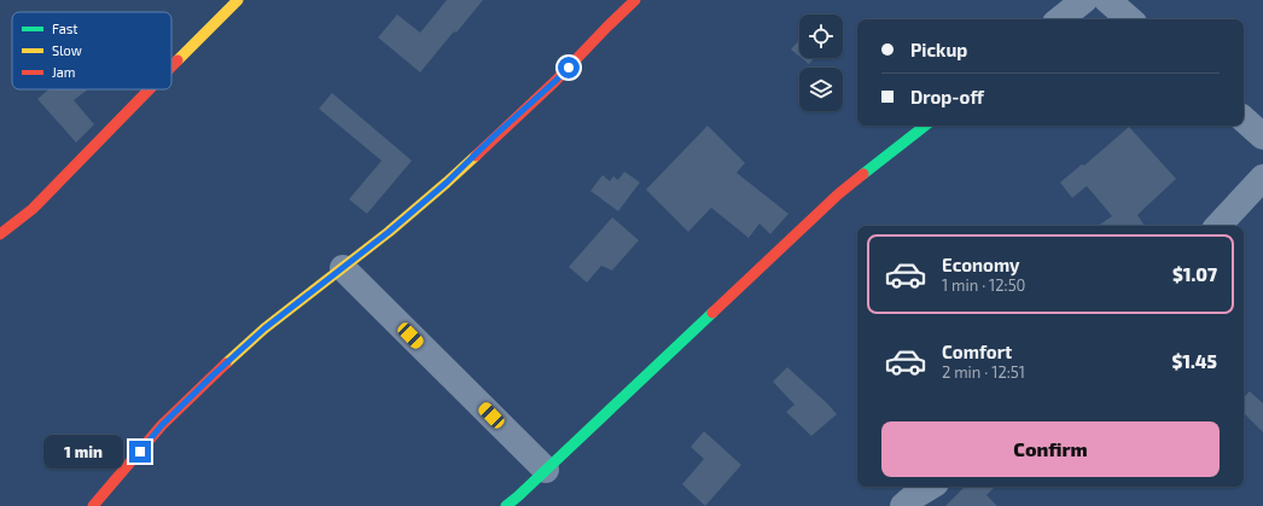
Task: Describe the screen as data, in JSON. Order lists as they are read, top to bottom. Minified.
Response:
{"legend":["Fast","Slow","Jam"],"page":{"banner":["Pickup","Drop-off"],"list":[{"name":"Economy","note":"1 min · 12:50","value":"$1.07"},{"name":"Comfort","note":"2 min · 12:51","value":"$1.45"}],"buttons":"Confirm","bubble":"1 min"}}
